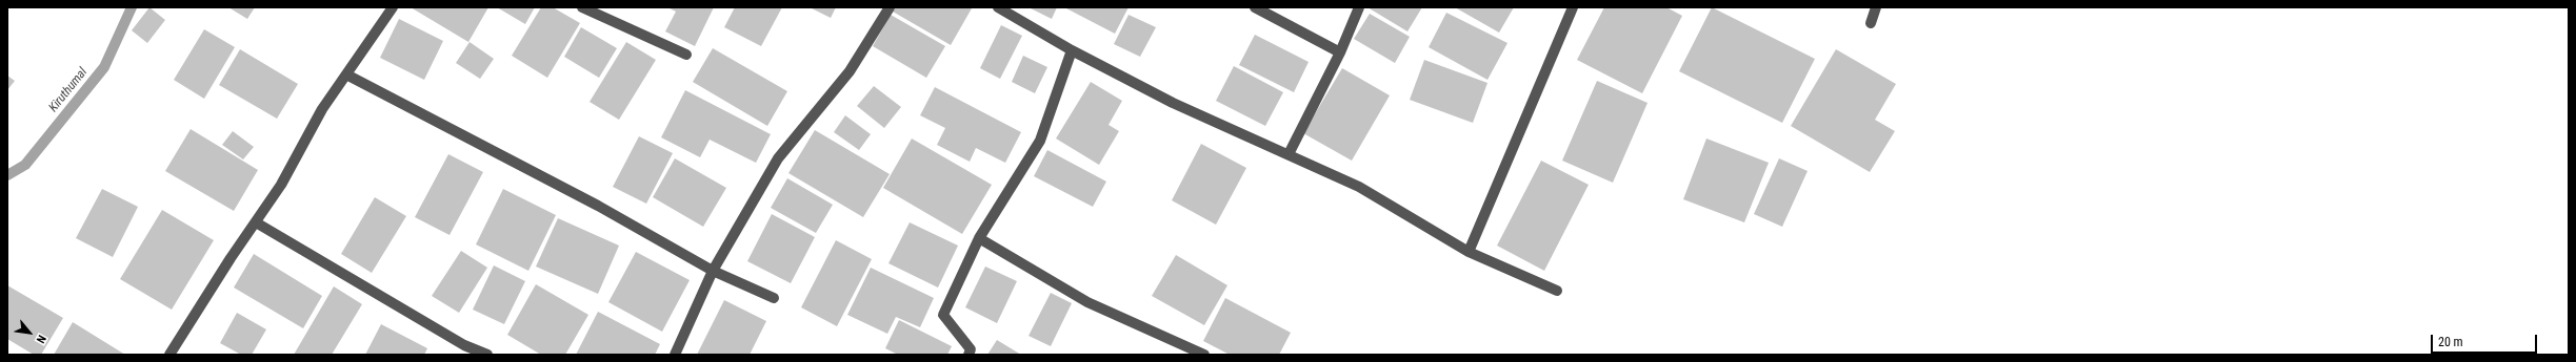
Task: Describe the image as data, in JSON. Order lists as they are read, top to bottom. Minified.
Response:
{"water":["Kiruthumal"],"scale_bar":"20 m","north":"bottom right"}
